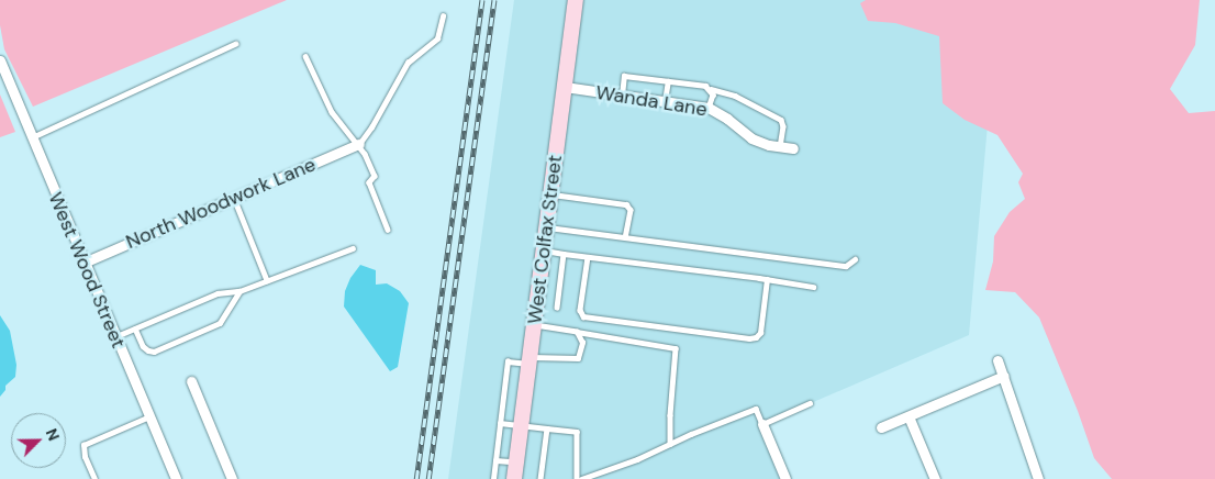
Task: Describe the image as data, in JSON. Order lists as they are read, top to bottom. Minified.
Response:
{"streets":{"street":["Wanda Lane","North Woodwork Lane","West Colfax Street","West Wood Street"]},"crossings":[["Wanda Lane","West Colfax Street"],["North Woodwork Lane","West Wood Street"]],"north":"top right"}
